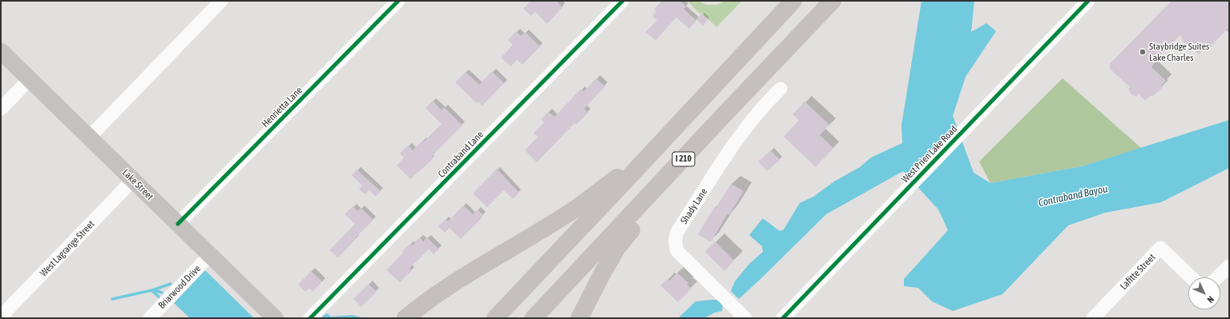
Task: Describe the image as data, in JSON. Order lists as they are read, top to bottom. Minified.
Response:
{"streets":{"highway":["I 210"],"main road":["Lake Street"],"street":["Henrietta Lane","Contraband Lane","West Prien Lake Road","Shady Lane","West Lagrange Street","Lafitte Street","Briarwood Drive"]},"crossings":[["Henrietta Lane","Lake Street"],["Lake Street","West Lagrange Street"],["Lake Street","Briarwood Drive"]],"water":["Contraband Bayou"],"places":["Staybridge Suites Lake Charles"],"north":"bottom right"}
